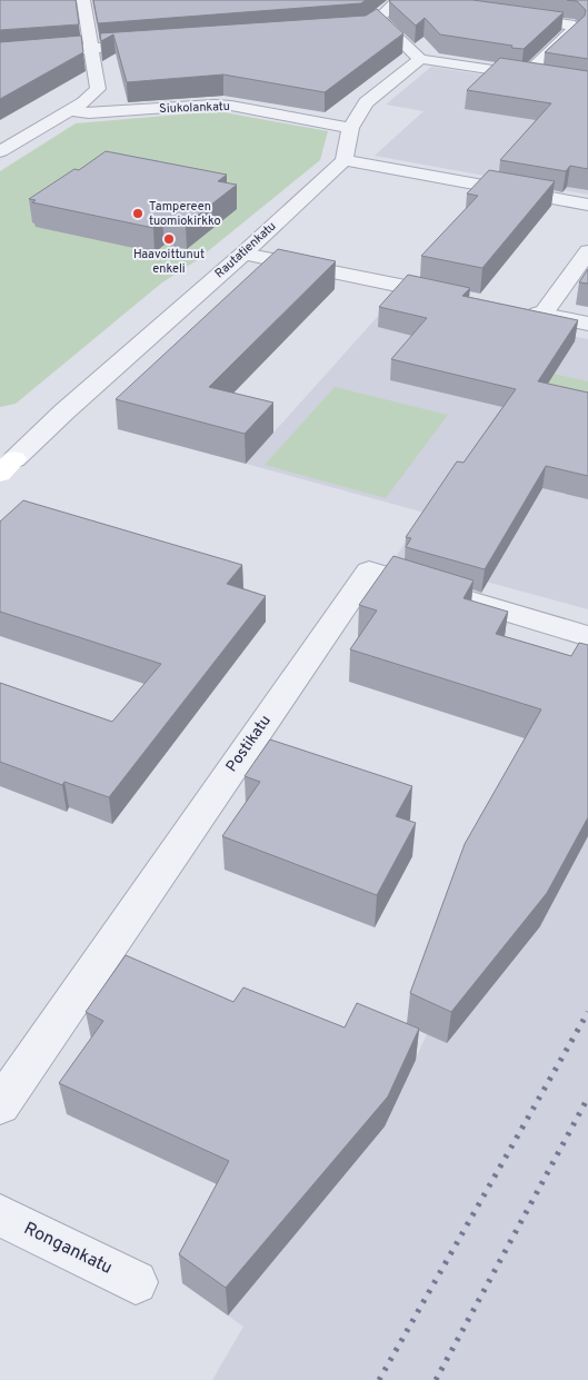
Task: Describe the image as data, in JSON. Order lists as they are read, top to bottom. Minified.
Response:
{"streets":{"street":["Siukolankatu","Rautatienkatu","Postikatu","Rongankatu"]},"places":["Tampereen tuomiokirkko","Haavoittunut enkeli"]}
